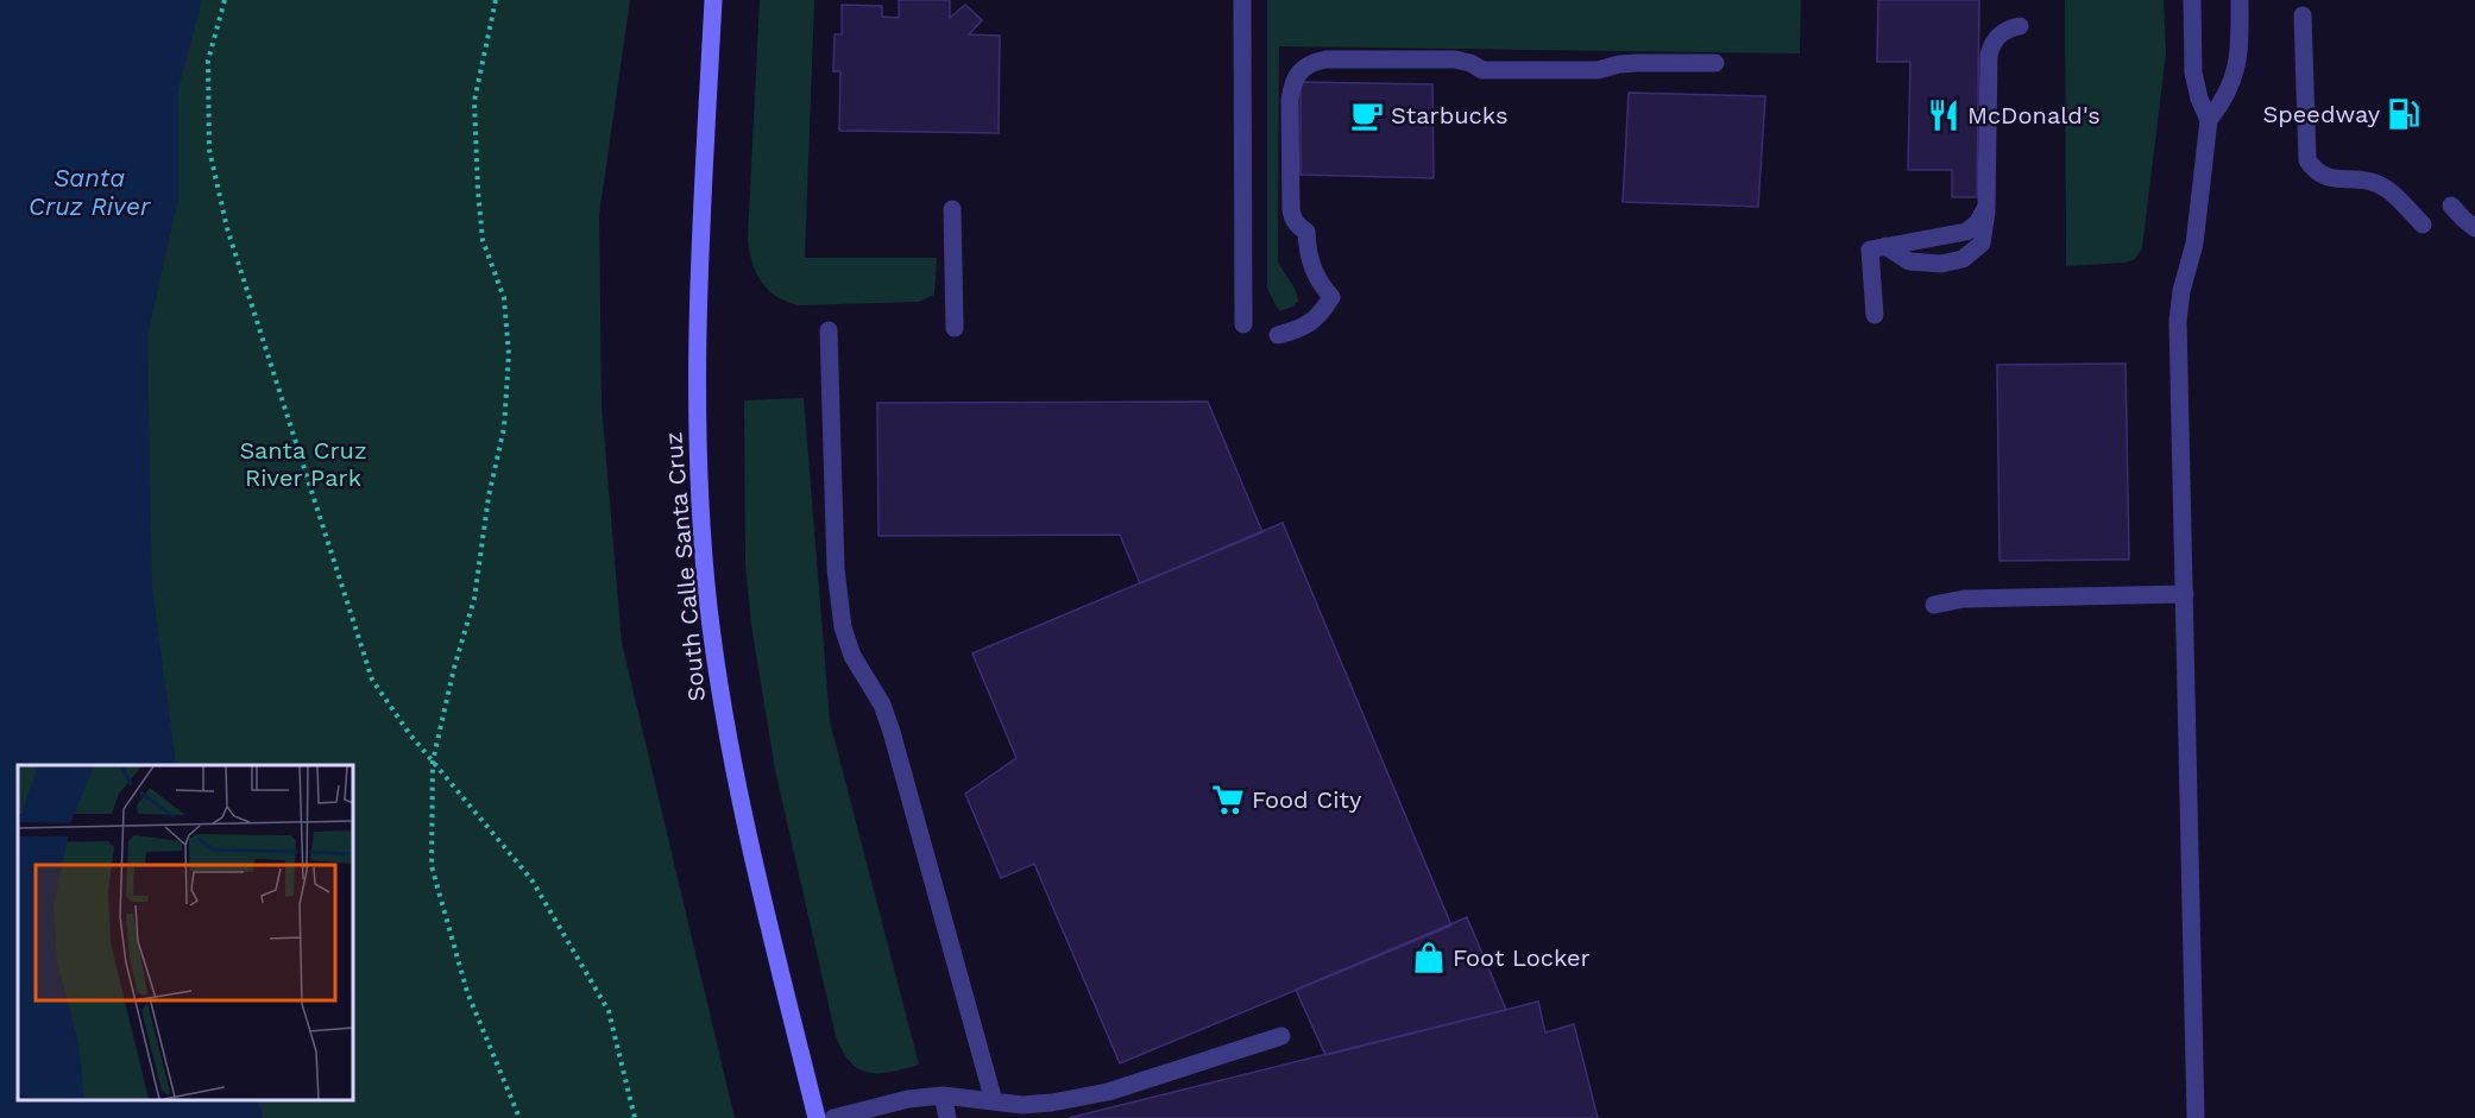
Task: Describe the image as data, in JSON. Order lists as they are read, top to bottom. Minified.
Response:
{"streets":{"street":["South Calle Santa Cruz"]},"water":["Santa Cruz River"],"parks":["Santa Cruz River Park"],"places":{"fuel station":["Speedway"],"cafe":["Starbucks"],"restaurant":["McDonald's"],"supermarket":["Food City"],"shop":["Foot Locker"]}}
